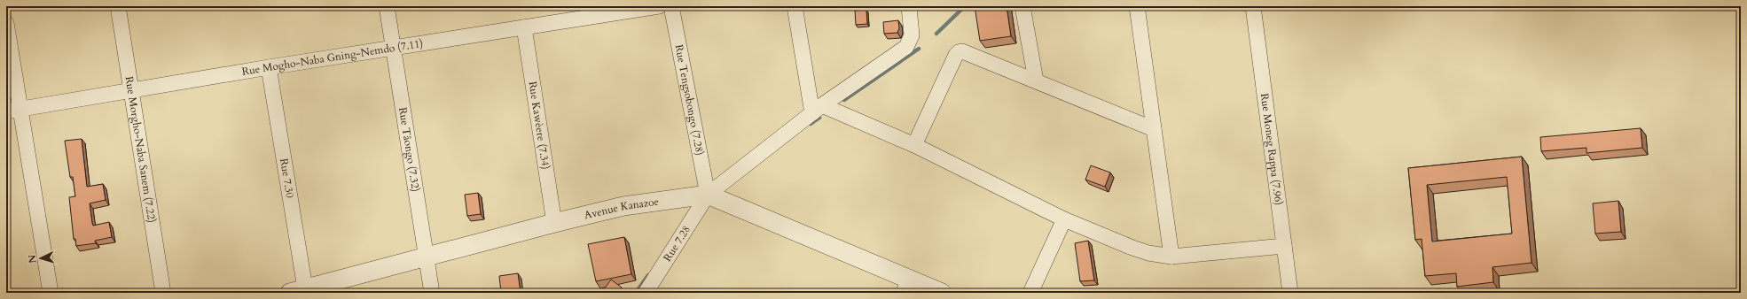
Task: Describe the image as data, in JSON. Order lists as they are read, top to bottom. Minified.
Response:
{"streets":{"street":["Rue Mogho-Naba Gning-Nemdo (7.11)","Rue Tengsobongo (7.28)","Rue Kawèere (7.34)","Rue Morgho-Naba Sanem (7.22)","Rue Tâongo (7.32)","Rue Moneg Rappa (7.96)","Rue 7.30","Avenue Kanazoe","Rue 7.28"]},"crossings":[["Rue Mogho-Naba Gning-Nemdo (7.11)","Rue Kawèere (7.34)"],["Rue Mogho-Naba Gning-Nemdo (7.11)","Rue Morgho-Naba Sanem (7.22)"],["Rue Mogho-Naba Gning-Nemdo (7.11)","Rue Tâongo (7.32)"],["Rue Mogho-Naba Gning-Nemdo (7.11)","Rue 7.30"],["Rue Tengsobongo (7.28)","Avenue Kanazoe"],["Rue Tengsobongo (7.28)","Rue 7.28"],["Rue Kawèere (7.34)","Avenue Kanazoe"],["Rue Tâongo (7.32)","Avenue Kanazoe"],["Rue 7.30","Avenue Kanazoe"],["Avenue Kanazoe","Rue 7.28"]],"north":"left"}
